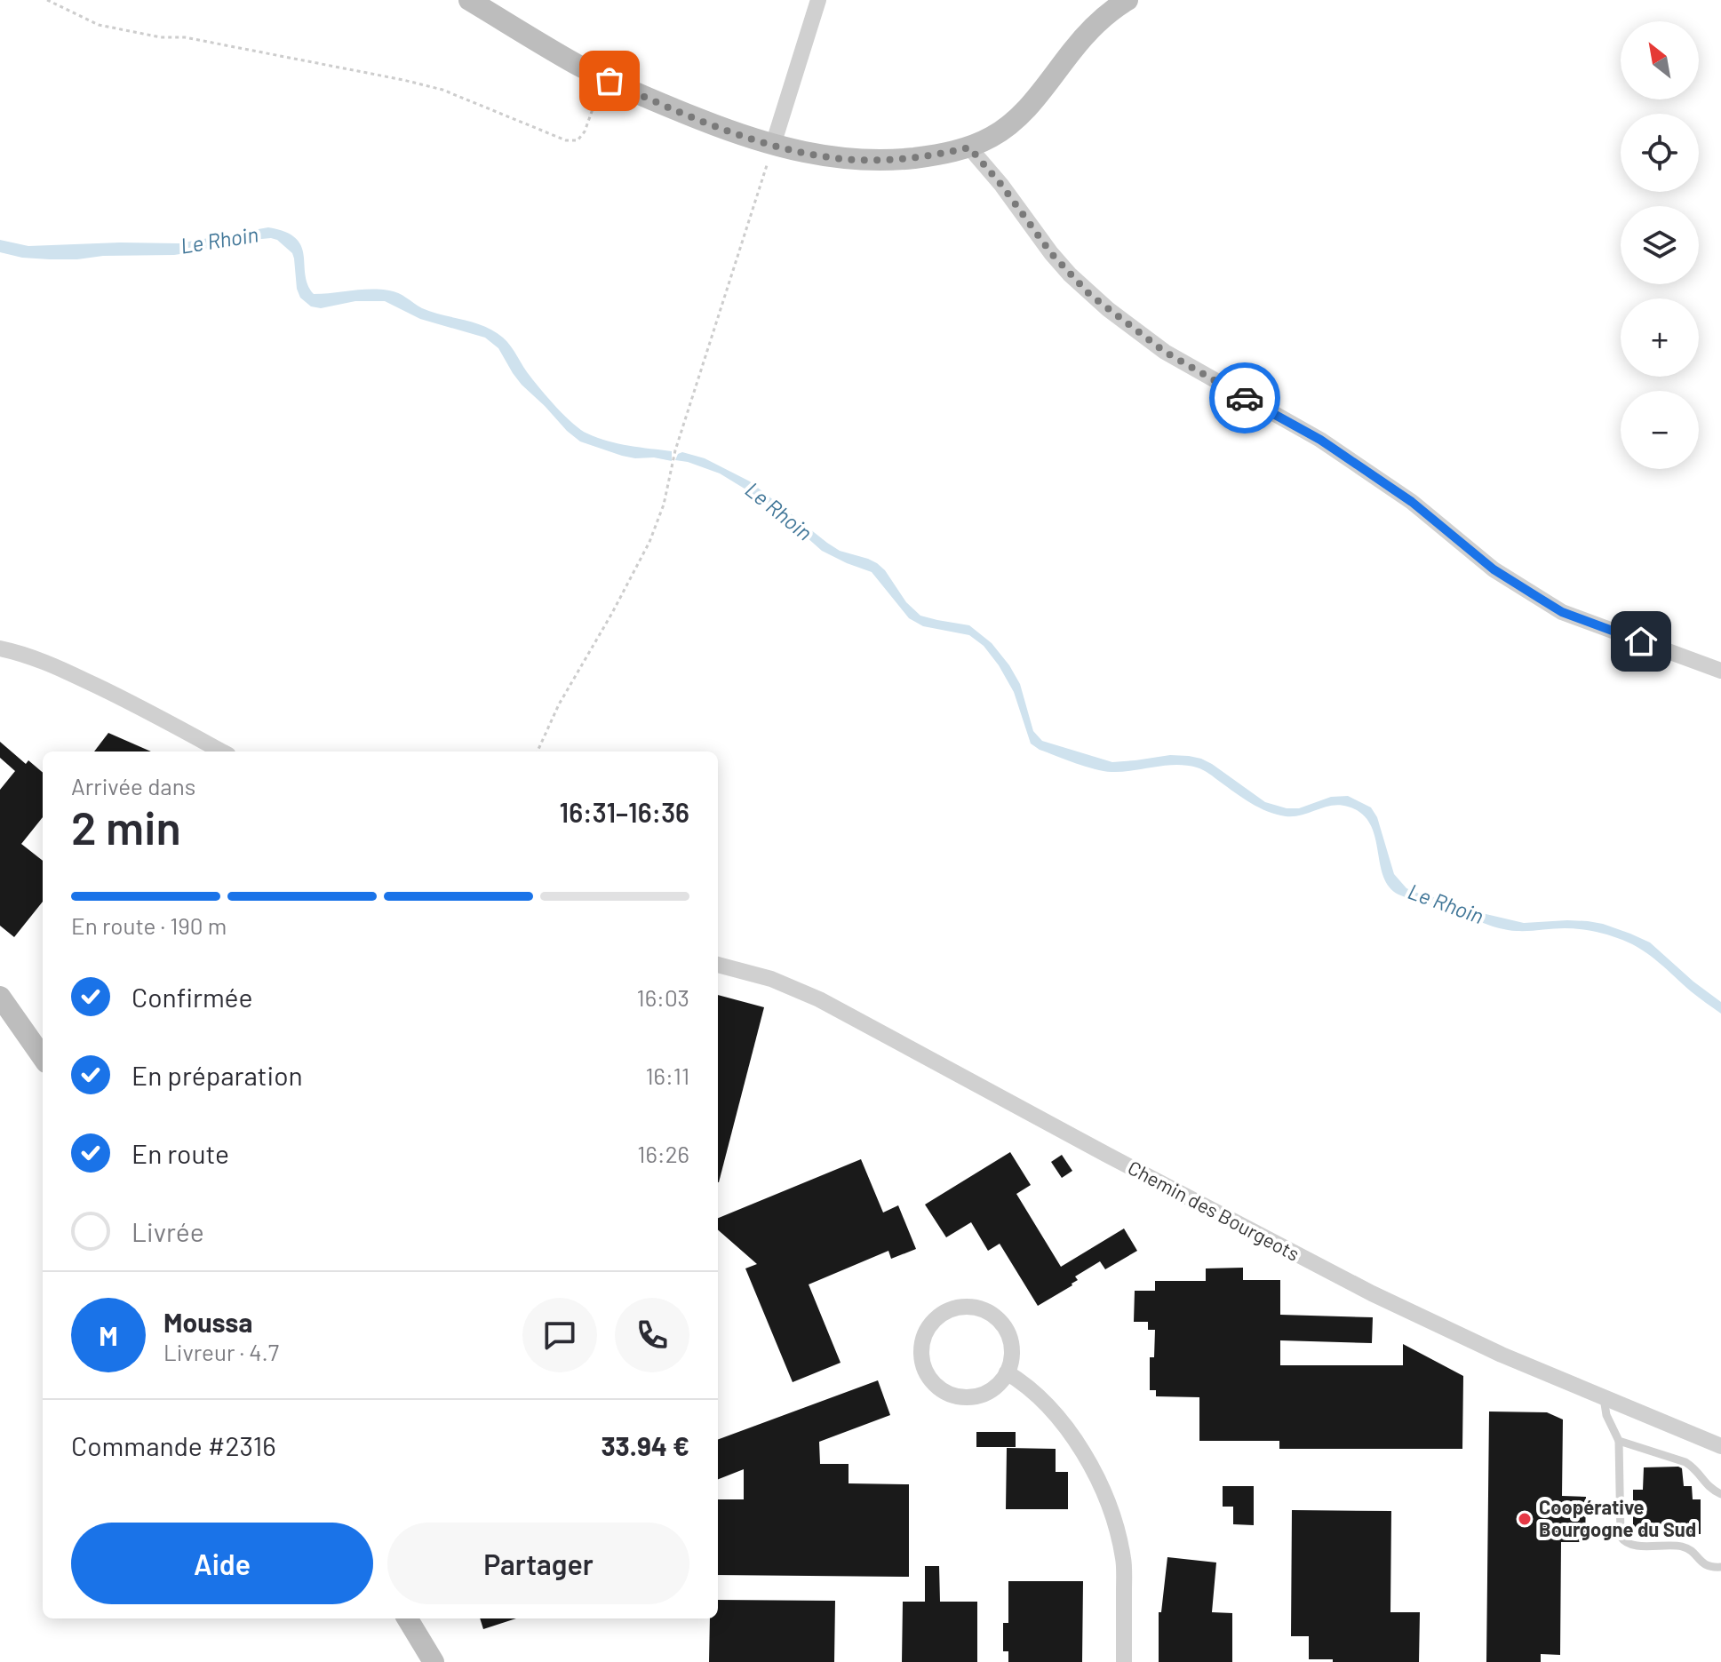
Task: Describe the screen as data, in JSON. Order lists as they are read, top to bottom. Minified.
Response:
{"streets":{"street":["Chemin des Bourgeots"]},"water":["Le Rhoin"],"places":["Coopérative Bourgogne du Sud"],"north":"top left","page":{"map_buttons":["+","−"],"heading":["2 min","Arrivée dans","16:31–16:36"],"panel":["Moussa","Livreur · 4.7","Commande #2316","33.94 €"],"bar":"En route · 190 m","list":[["Confirmée","16:03"],["En préparation","16:11"],["En route","16:26"],"Livrée"],"round":"M","buttons":["Aide","Partager"]}}
